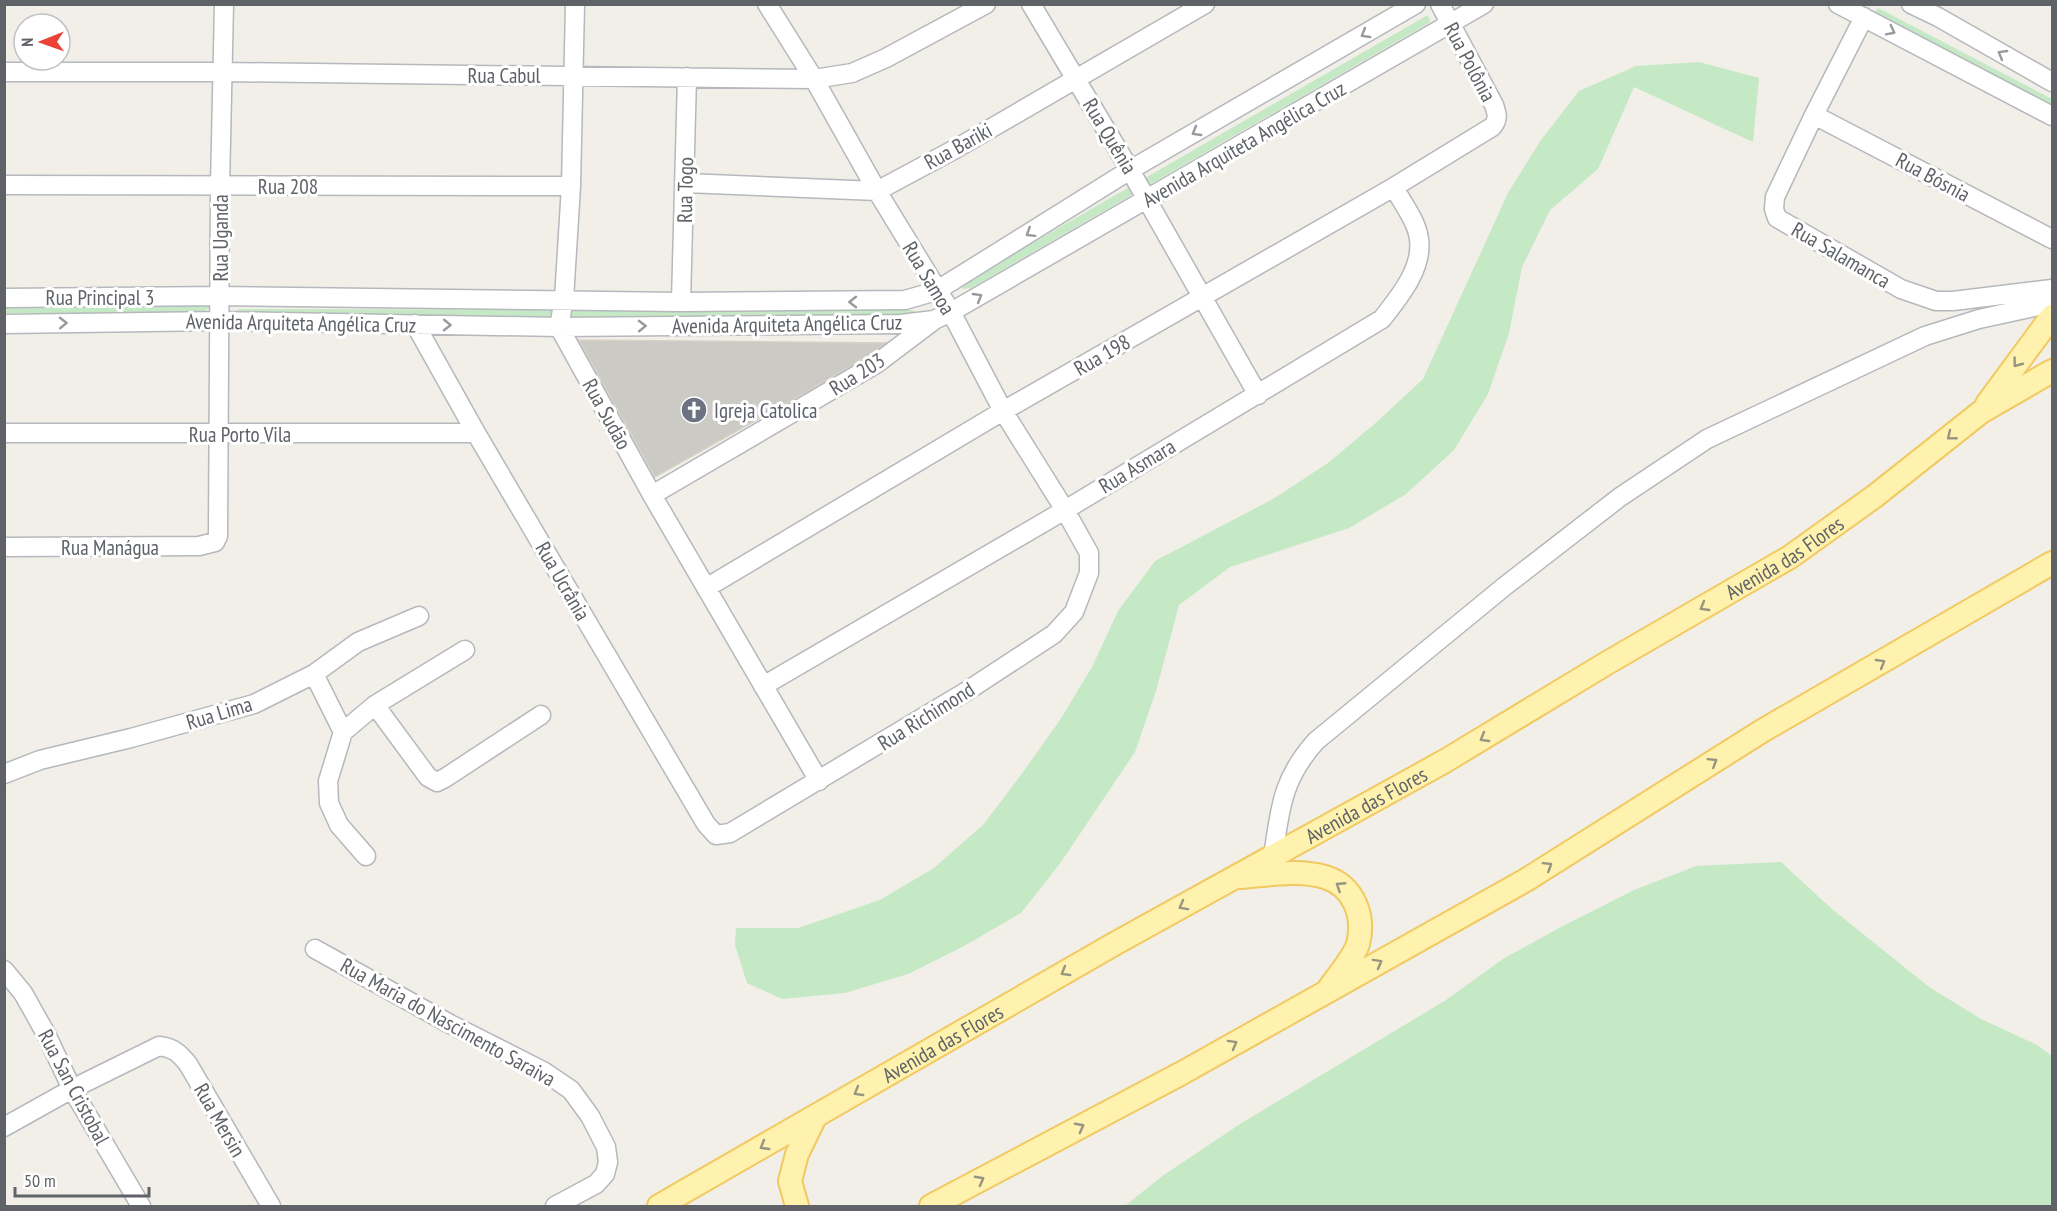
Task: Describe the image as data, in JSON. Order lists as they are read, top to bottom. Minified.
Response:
{"streets":{"main road":["Avenida das Flores"],"street":["Rua Polônia","Rua Cabul","Rua Quênia","Avenida Arquiteta Angélica Cruz","Rua Bariki","Rua Bósnia","Rua 208","Rua Togo","Rua Uganda","Rua Salamanca","Rua Samoa","Rua Principal 3","Rua 198","Rua 203","Rua Sudão","Rua Porto Vila","Rua Asmara","Rua Manágua","Rua Ucrânia","Rua Lima","Rua Richimond","Rua Maria do Nascimento Saraiva","Rua San Cristobal","Rua Mersin"]},"crossings":[["Rua Polônia","Avenida Arquiteta Angélica Cruz"],["Rua Polônia","Rua 198"],["Rua Cabul","Rua Togo"],["Rua Cabul","Rua Uganda"],["Rua Cabul","Rua Samoa"],["Rua Quênia","Avenida Arquiteta Angélica Cruz"],["Rua Quênia","Rua Bariki"],["Rua Quênia","Rua 198"],["Rua Quênia","Rua Asmara"],["Avenida Arquiteta Angélica Cruz","Rua Togo"],["Avenida Arquiteta Angélica Cruz","Rua Uganda"],["Avenida Arquiteta Angélica Cruz","Rua Samoa"],["Avenida Arquiteta Angélica Cruz","Rua Principal 3"],["Avenida Arquiteta Angélica Cruz","Rua 203"],["Avenida Arquiteta Angélica Cruz","Rua Sudão"],["Avenida Arquiteta Angélica Cruz","Rua Ucrânia"],["Rua Bariki","Rua Samoa"],["Rua Bósnia","Rua Salamanca"],["Rua 208","Rua Uganda"],["Rua Uganda","Rua Porto Vila"],["Rua Uganda","Rua Manágua"],["Rua Samoa","Rua 198"],["Rua Samoa","Rua Asmara"],["Rua Samoa","Rua Richimond"],["Rua 198","Rua Sudão"],["Rua 198","Rua Asmara"],["Rua 203","Rua Sudão"],["Rua Sudão","Rua Asmara"],["Rua Sudão","Rua Richimond"],["Rua Porto Vila","Rua Ucrânia"],["Rua Ucrânia","Rua Richimond"],["Rua San Cristobal","Rua Mersin"]],"places":{"church":["Igreja Catolica"]},"scale_bar":"50 m","north":"left"}
